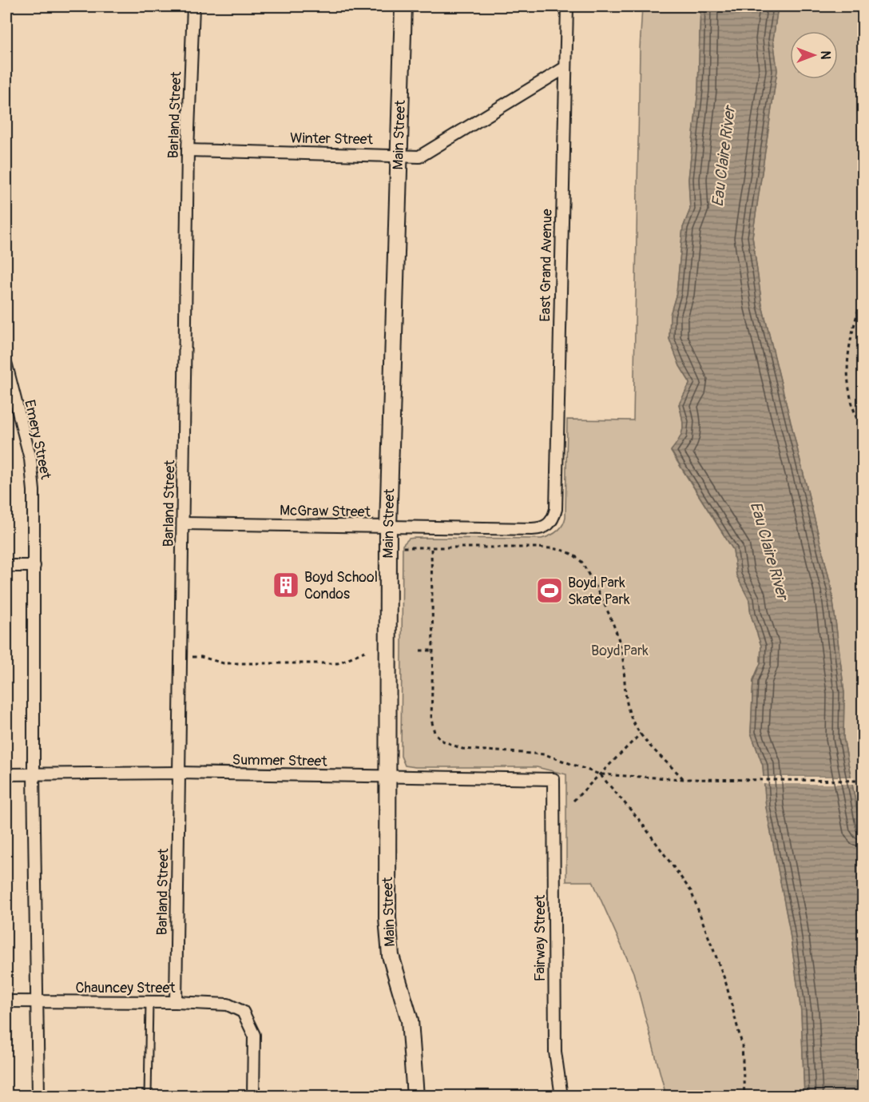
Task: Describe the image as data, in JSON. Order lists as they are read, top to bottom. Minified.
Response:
{"streets":{"street":["Barland Street","Main Street","Winter Street","East Grand Avenue","Emery Street","McGraw Street","Summer Street","Fairway Street","Chauncey Street"]},"crossings":[["Barland Street","Winter Street"],["Barland Street","McGraw Street"],["Barland Street","Summer Street"],["Barland Street","Chauncey Street"],["Main Street","Winter Street"],["Main Street","McGraw Street"],["Main Street","Summer Street"],["Winter Street","East Grand Avenue"],["East Grand Avenue","McGraw Street"],["Emery Street","Summer Street"],["Emery Street","Chauncey Street"],["Summer Street","Fairway Street"]],"water":["Eau Claire River"],"parks":["Boyd Park"],"places":{"building":["Boyd School Condos"],"sports":["Boyd Park Skate Park"]},"north":"right"}
